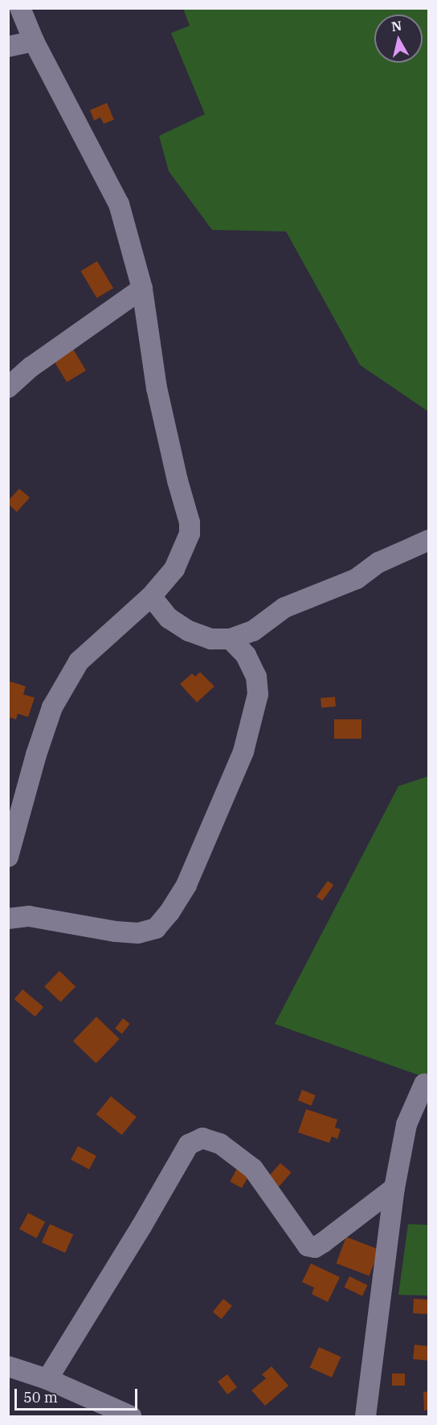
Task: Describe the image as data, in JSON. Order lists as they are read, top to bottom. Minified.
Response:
{"scale_bar":"50 m","north":"top"}
